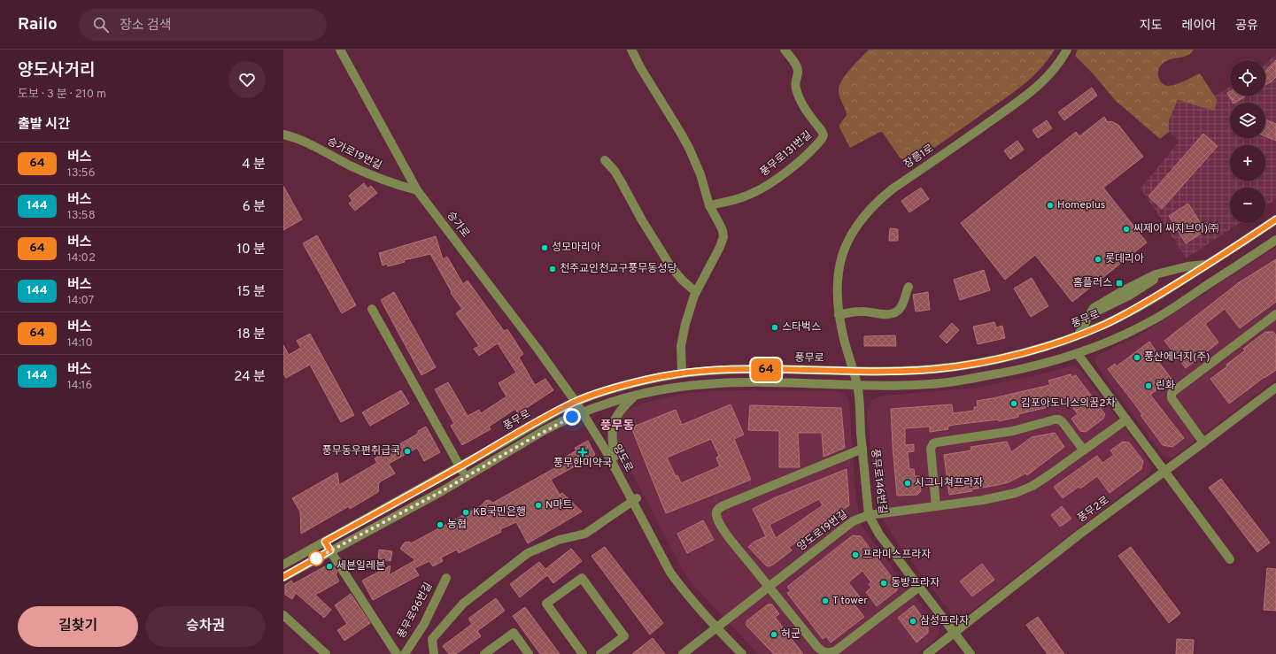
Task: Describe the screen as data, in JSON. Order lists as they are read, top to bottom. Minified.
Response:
{"streets":{"street":["승가로19번길","풍무로131번길","장릉1로","승가로","풍무로","양도로","풍무로146번길","풍무2로","양도로19번길","풍무로96번길"]},"crossings":[["승가로19번길","승가로"],["장릉1로","풍무로"],["장릉1로","풍무로146번길"],["승가로","풍무로"],["승가로","양도로"],["풍무로","양도로"],["양도로","양도로19번길"],["풍무로146번길","풍무2로"],["풍무로146번길","양도로19번길"]],"districts":["풍무동"],"places":{"other":["Homeplus","씨제이 씨지브이)㈜","성모마리아","롯데리아","천주교인천교구풍무동성당","스타벅스","풍산에너지(주)","린화","김포아도니스의꿈2차","풍무동우편취급국","시그니쳐프라자","N마트","KB국민은행","농협","프라미스프라자","세븐일레븐","동방프라자","T tower","삼성프라자","허군"],"transit":["홈플러스"],"health":["풍무한미약국"]},"lines":["bus line 64"],"page":{"header":"Railo","search":"장소 검색","nav":["지도","레이어","공유"],"heading":[["양도사거리","도보 · 3 분 · 210 m"],"출발 시간"],"on_map":"64","map_buttons":["+","−"],"list":[{"mark":"64","name":"버스","note":"13:56","value":"4 분"},{"mark":"144","name":"버스","note":"13:58","value":"6 분"},{"mark":"64","name":"버스","note":"14:02","value":"10 분"},{"mark":"144","name":"버스","note":"14:07","value":"15 분"},{"mark":"64","name":"버스","note":"14:10","value":"18 분"},{"mark":"144","name":"버스","note":"14:16","value":"24 분"}],"buttons":["길찾기","승차권"]}}
